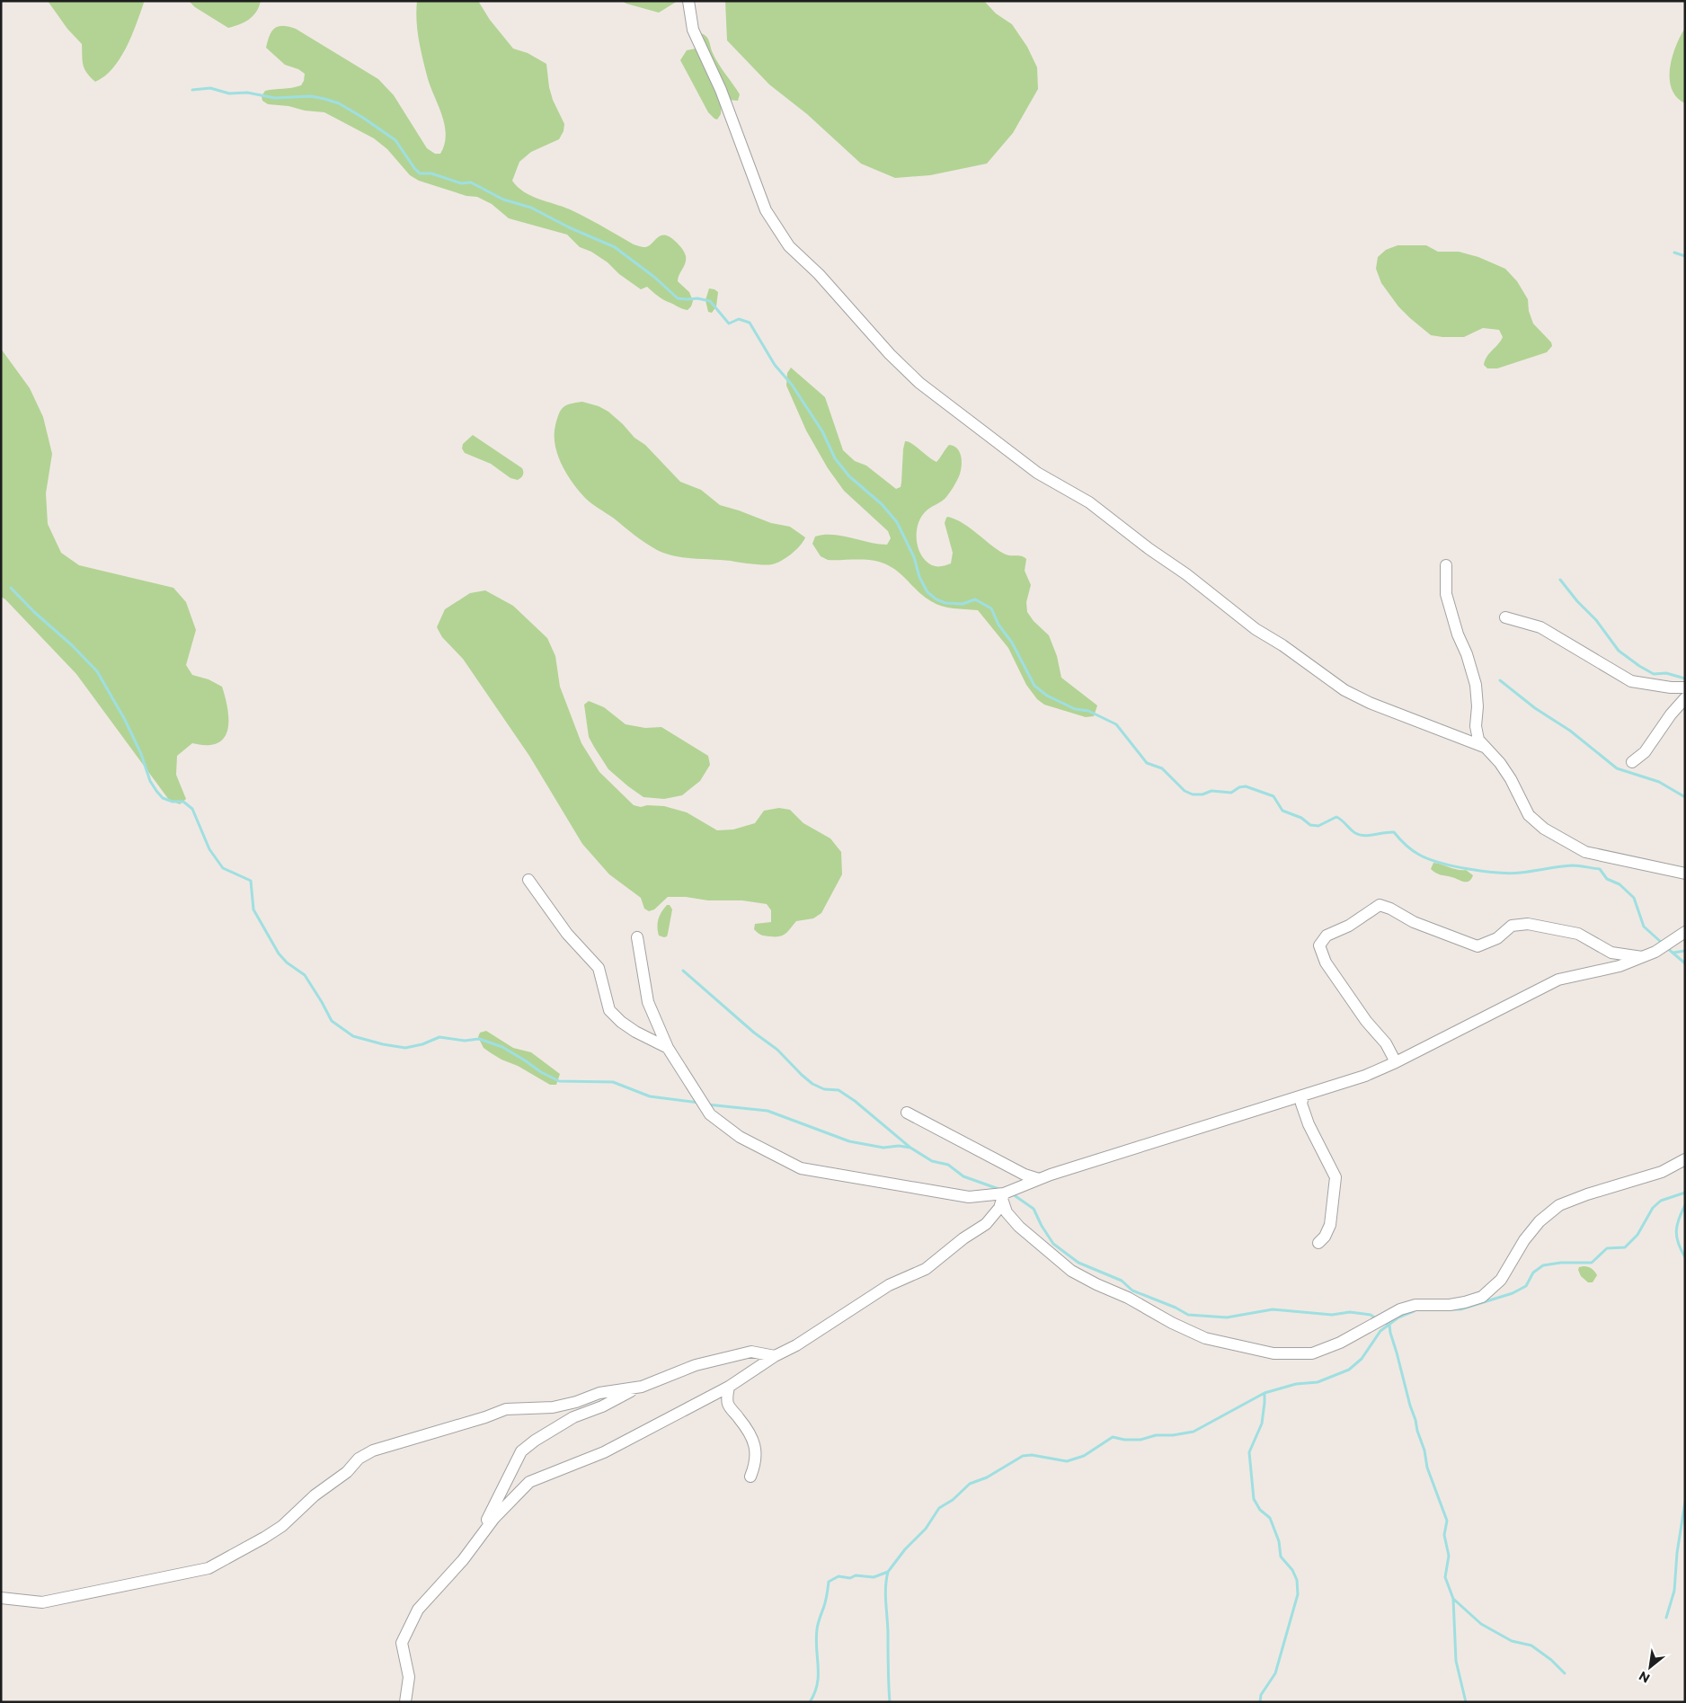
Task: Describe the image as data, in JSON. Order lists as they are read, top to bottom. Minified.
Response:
{"north":"bottom left"}
